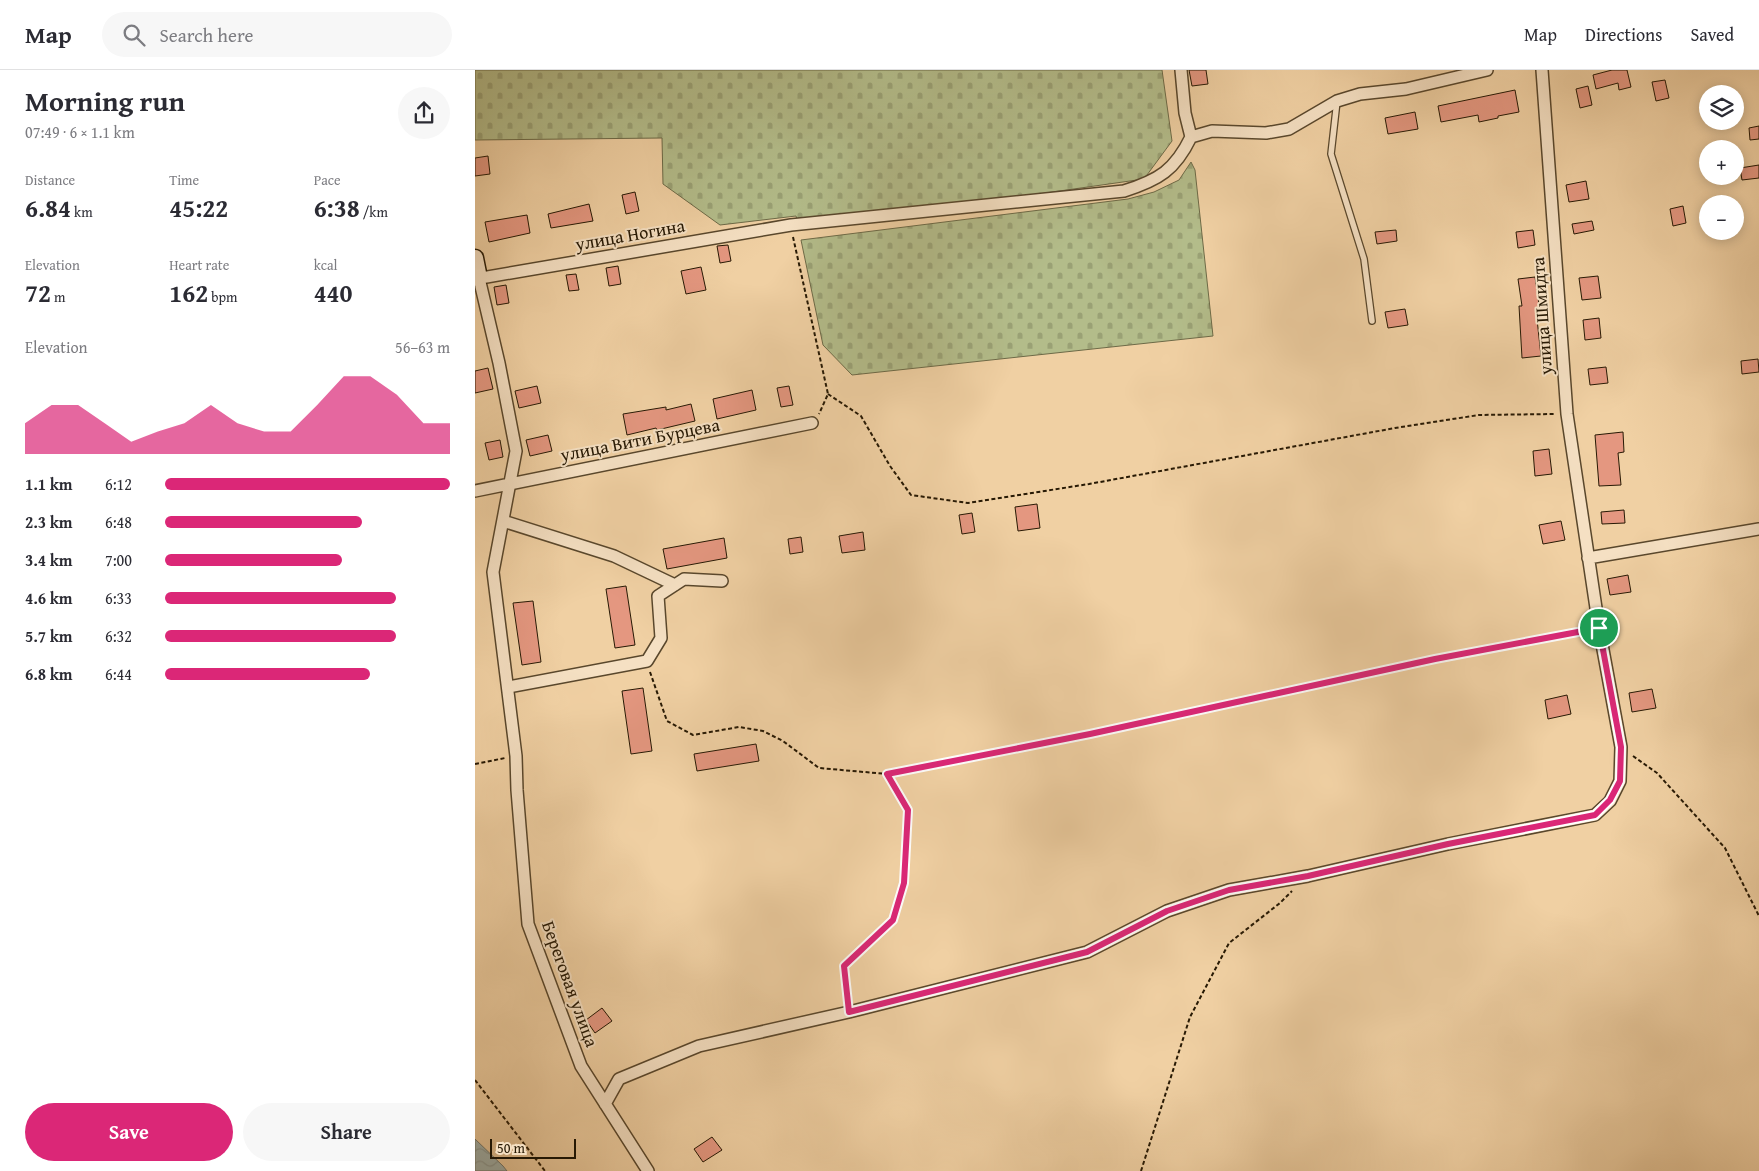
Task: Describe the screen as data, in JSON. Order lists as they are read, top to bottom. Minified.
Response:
{"streets":{"street":["улица Ногина","улица Шмидта","улица Вити Бурцева","Береговая улица"]},"crossings":[["улица Ногина","Береговая улица"],["улица Шмидта","Береговая улица"],["улица Вити Бурцева","Береговая улица"]],"scale_bar":"50 m","page":{"header":"Map","search":"Search here","nav":["Map","Directions","Saved"],"heading":["Morning run","07:49 · 6 × 1.1 km"],"map_buttons":["+","−"],"stats":[["Distance","6.84 km"],["Time","45:22"],["Pace","6:38 /km"],["Elevation","72 m"],["Heart rate","162 bpm"],["kcal","440"]],"chart":["Elevation","56–63 m"],"list":[{"name":"1.1 km","note":"6:12"},{"name":"2.3 km","note":"6:48"},{"name":"3.4 km","note":"7:00"},{"name":"4.6 km","note":"6:33"},{"name":"5.7 km","note":"6:32"},{"name":"6.8 km","note":"6:44"}],"buttons":["Save","Share"],"scale":"50 m"}}
